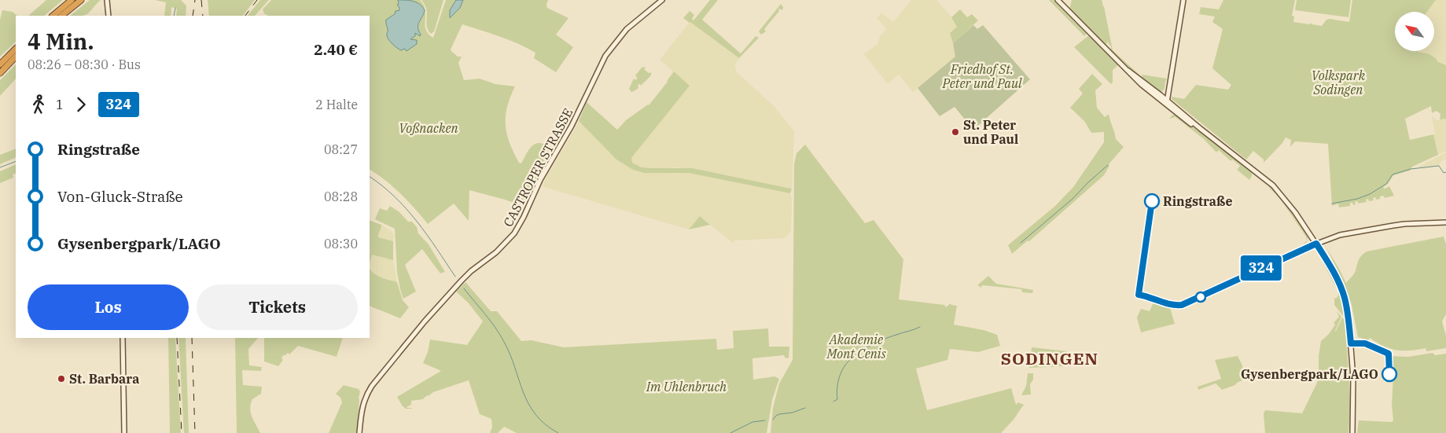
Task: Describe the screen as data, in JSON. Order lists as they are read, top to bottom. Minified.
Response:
{"streets":{"main road":["CASTROPER STRASSE"]},"districts":["SODINGEN"],"parks":["Friedhof St. Peter und Paul","Volkspark Sodingen","Voßnacken","Akademie Mont Cenis","Im Uhlenbruch"],"places":["St. Peter und Paul","Ringstraße","Gysenbergpark/LAGO","St. Barbara"],"lines":["bus line 324"],"north":"top left","page":{"on_map":"324","heading":["4 Min.","08:26 – 08:30 · Bus","2.40 €"],"legs":["1","324","2 Halte"],"list":[{"name":"Ringstraße","value":"08:27"},{"name":"Von-Gluck-Straße","value":"08:28"},{"name":"Gysenbergpark/LAGO","value":"08:30"}],"buttons":["Los","Tickets"]}}
